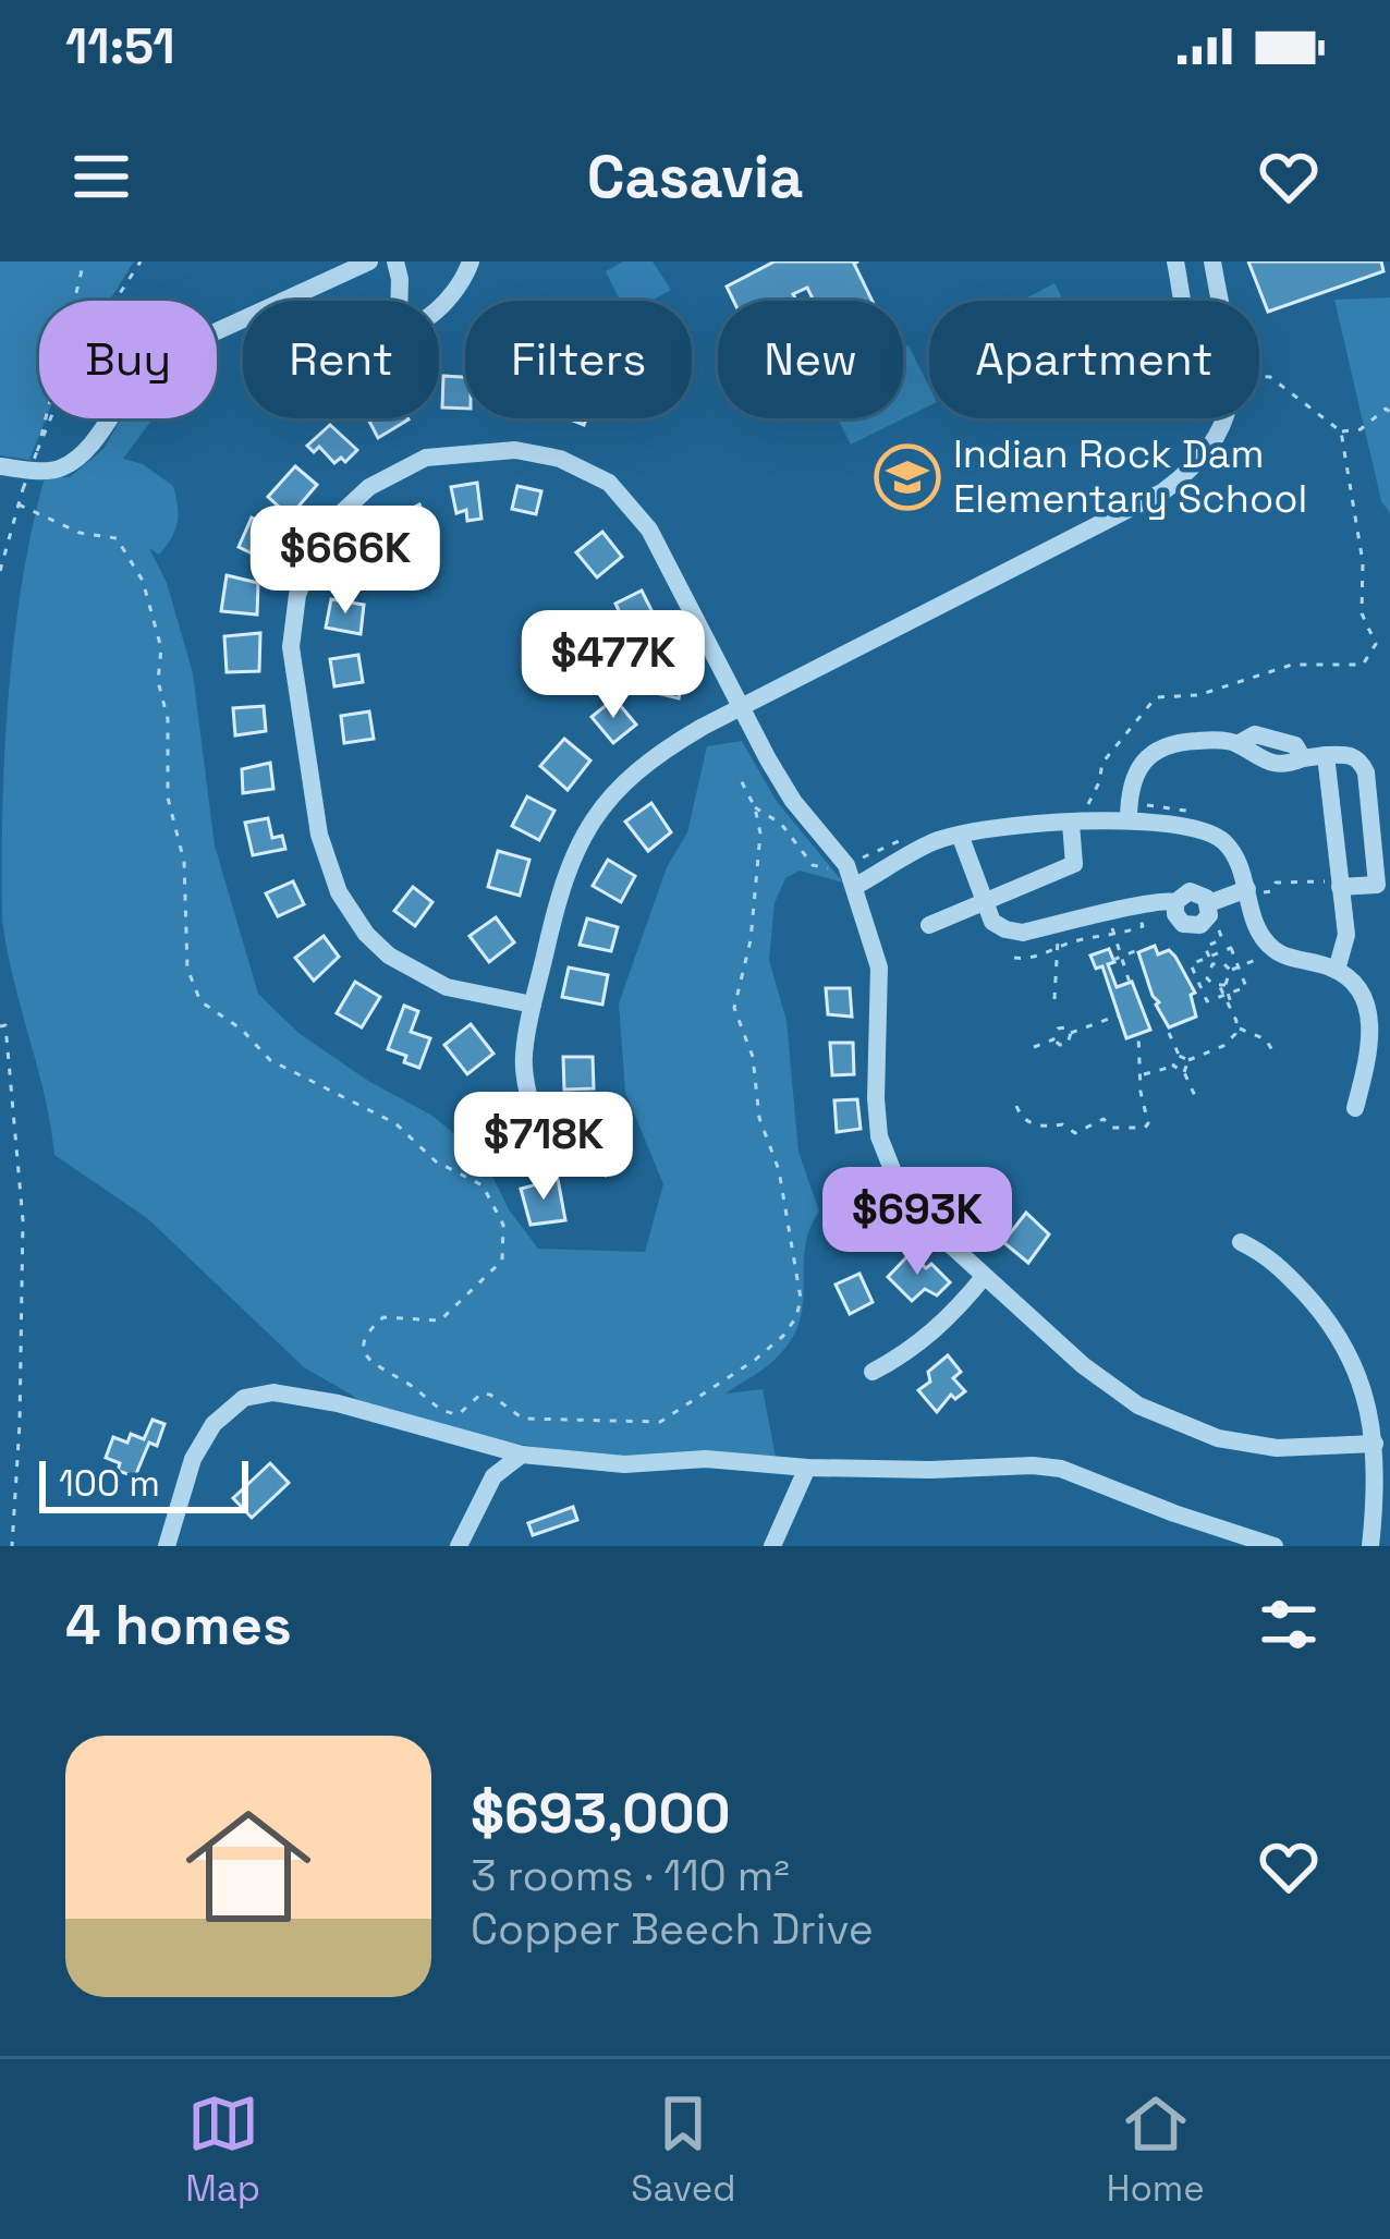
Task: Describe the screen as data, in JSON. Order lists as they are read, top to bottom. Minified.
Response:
{"places":{"school or university":["Indian Rock Dam Elementary School"]},"scale_bar":"100 m","page":{"status":"11:51","header":"Casavia","chip":["Buy","Rent","Filters","New","Apartment"],"price":["$666K","$477K","$718K","$693K"],"scale":"100 m","heading":"4 homes","list":[{"name":"$693,000","note":"3 rooms · 110 m² · Copper Beech Drive"}],"tabs":["Map","Saved","Home"]}}
